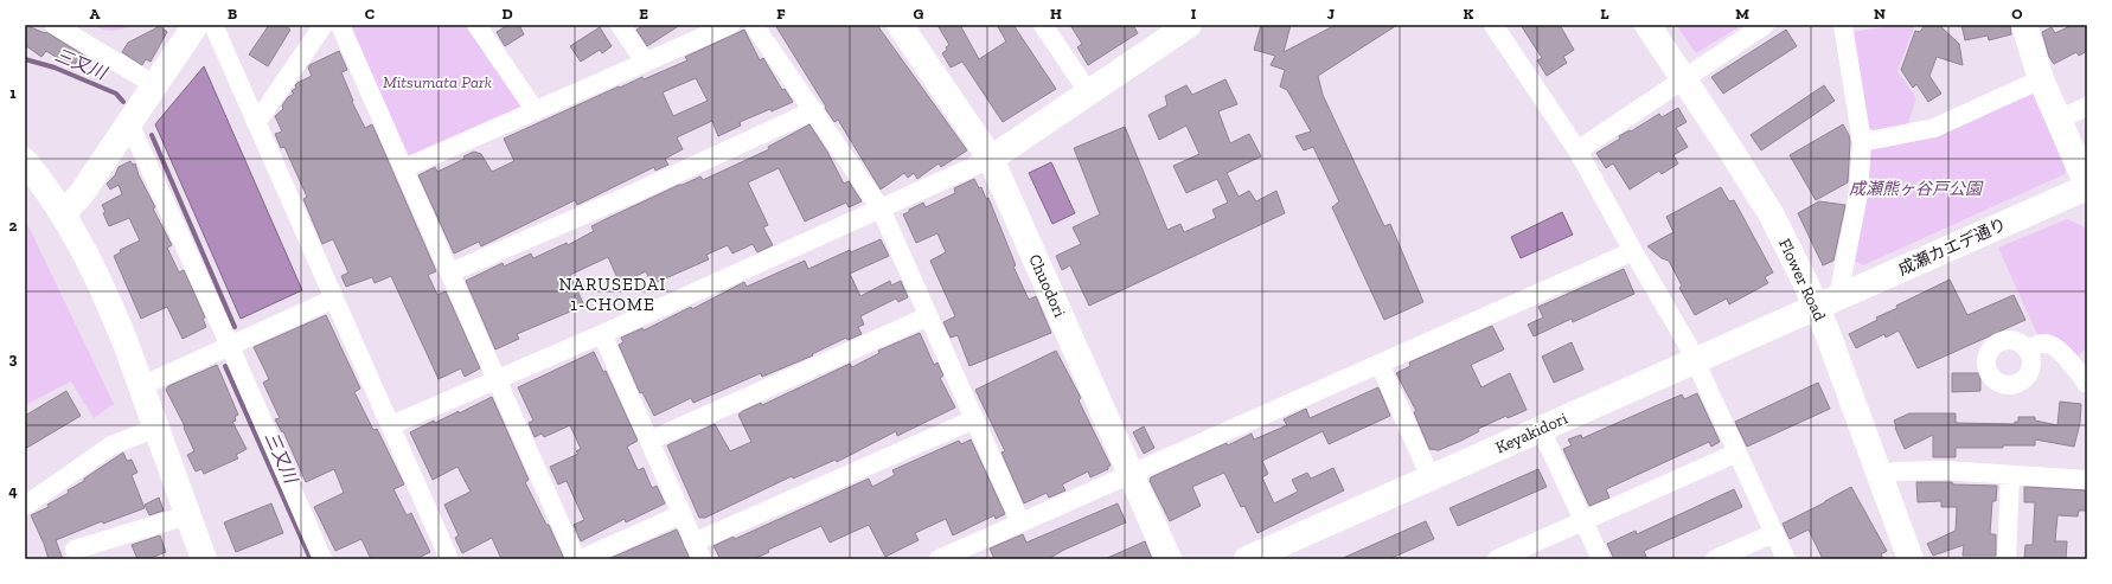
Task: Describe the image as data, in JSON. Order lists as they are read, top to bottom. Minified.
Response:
{"streets":{"street":["成瀬カエデ通り","Flower Road","Chuodori","Keyakidori"]},"crossings":[["成瀬カエデ通り","Flower Road"],["成瀬カエデ通り","Keyakidori"],["Flower Road","Keyakidori"]],"districts":["NARUSEDAI 1-CHOME"],"water":["三又川"],"parks":["Mitsumata Park","成瀬熊ヶ谷戸公園"],"grid":{"columns":["A","B","C","D","E","F","G","H","I","J","K","L","M","N","O"],"rows":["1","2","3","4"]}}
